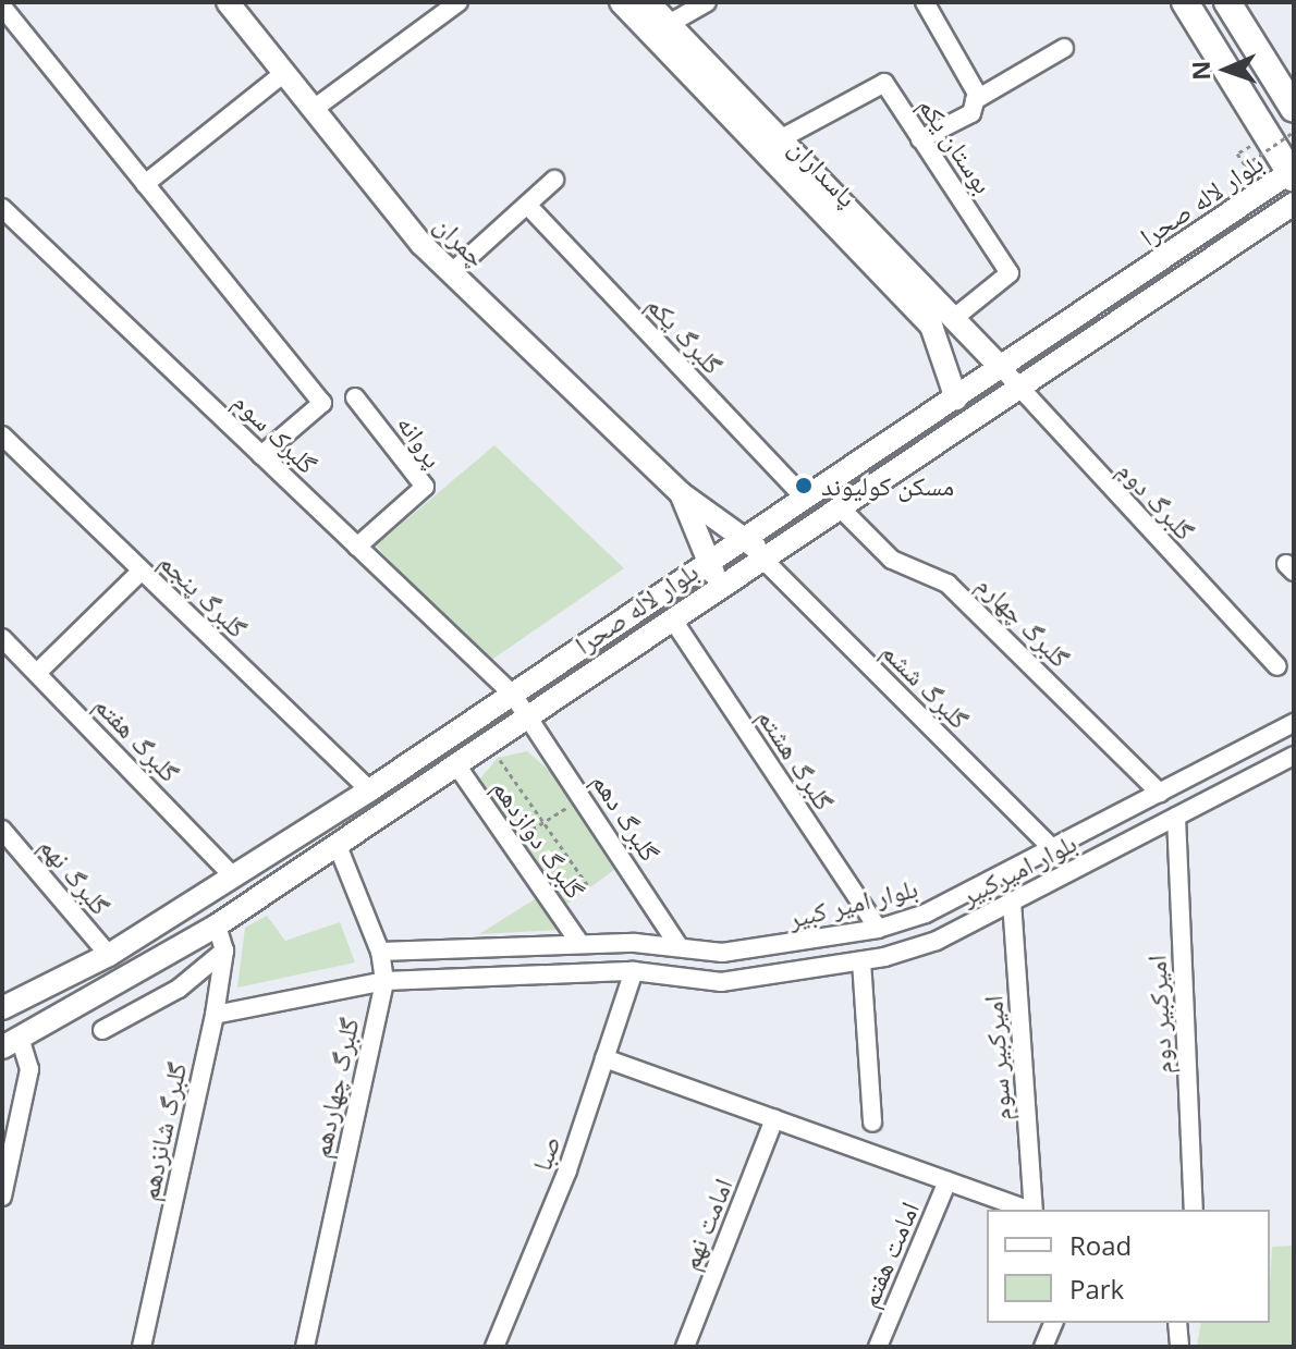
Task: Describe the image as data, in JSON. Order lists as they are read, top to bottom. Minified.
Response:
{"streets":{"main road":["پاسداران","بلوار لاله صحرا","چمران"],"street":["بوستان یکم","گلبرگ یکم","گلبرک سوم","پروانه","گلبرگ دوم","گلبرگ پنجم","گلبرگ چهارم","گلبرگ ششم","گلبرگ هفتم","گلبرگ هشتم","گلبرگ دهم","گلبرگ دوازدهم","بلوار امیرکبیر","گلبرگ نهم","بلوار امیر کبیر","امیرکبیر دوم","امیرکبیر سوم","گلبرگ چهاردهم","گلبرگ شانزدهم","صبا","امامت نهم","امامت هفتم"]},"crossings":[["بوستان یکم","پاسداران"],["پاسداران","بلوار لاله صحرا"],["پاسداران","گلبرگ دوم"],["بلوار لاله صحرا","چمران"],["بلوار لاله صحرا","گلبرگ یکم"],["بلوار لاله صحرا","گلبرک سوم"],["بلوار لاله صحرا","گلبرگ دوم"],["بلوار لاله صحرا","گلبرگ پنجم"],["بلوار لاله صحرا","گلبرگ چهارم"],["بلوار لاله صحرا","گلبرگ ششم"],["بلوار لاله صحرا","گلبرگ هفتم"],["بلوار لاله صحرا","گلبرگ هشتم"],["بلوار لاله صحرا","گلبرگ دهم"],["بلوار لاله صحرا","گلبرگ دوازدهم"],["بلوار لاله صحرا","گلبرگ نهم"],["بلوار لاله صحرا","گلبرگ چهاردهم"],["بلوار لاله صحرا","گلبرگ شانزدهم"],["چمران","گلبرگ ششم"],["گلبرک سوم","پروانه"],["گلبرک سوم","گلبرگ دهم"],["گلبرگ چهارم","بلوار امیر کبیر"],["گلبرگ ششم","بلوار امیر کبیر"],["گلبرگ هشتم","بلوار امیر کبیر"],["گلبرگ دهم","بلوار امیر کبیر"],["گلبرگ دوازدهم","بلوار امیر کبیر"],["بلوار امیرکبیر","امیرکبیر دوم"],["بلوار امیرکبیر","امیرکبیر سوم"],["بلوار امیرکبیر","گلبرگ چهاردهم"],["بلوار امیرکبیر","گلبرگ شانزدهم"],["بلوار امیرکبیر","صبا"],["بلوار امیر کبیر","گلبرگ چهاردهم"]],"places":["مسکن کولیوند"],"legend":["Road","Park"],"north":"left"}
